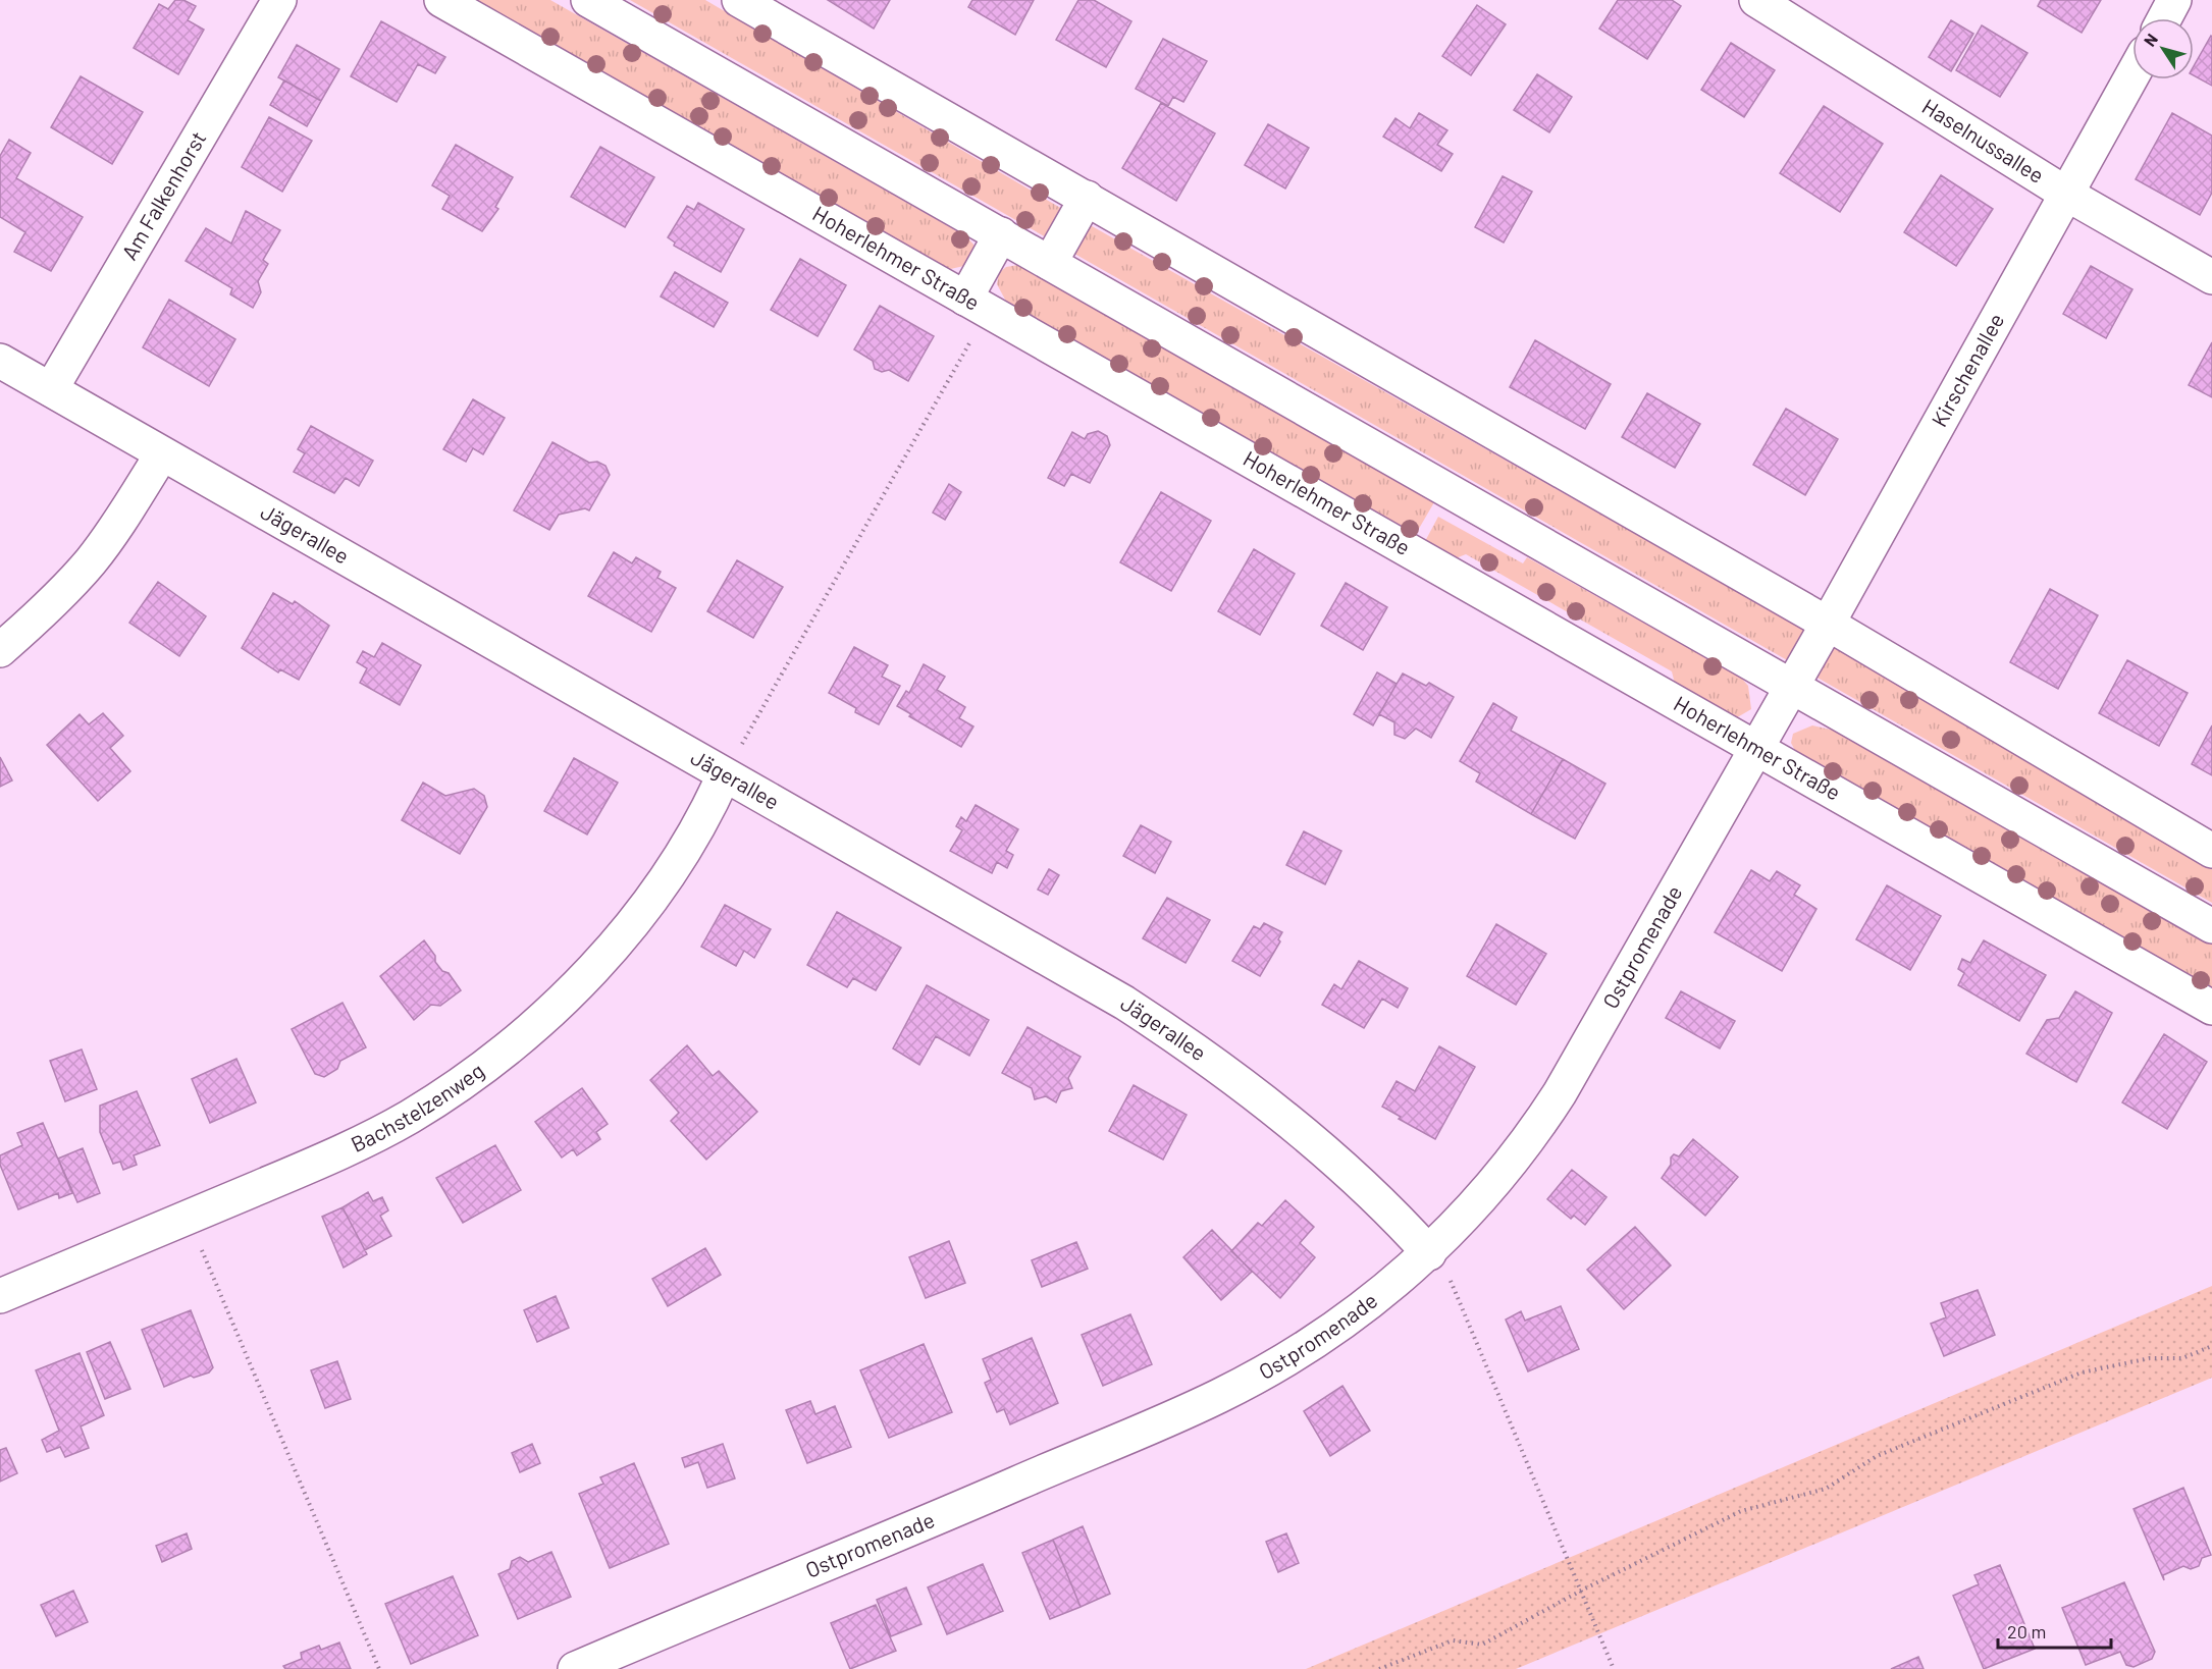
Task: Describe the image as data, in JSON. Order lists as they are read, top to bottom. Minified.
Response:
{"streets":{"street":["Haselnussallee","Am Falkenhorst","Hoherlehmer Straße","Kirschenallee","Jägerallee","Ostpromenade","Bachstelzenweg"]},"crossings":[["Haselnussallee","Kirschenallee"],["Am Falkenhorst","Jägerallee"],["Hoherlehmer Straße","Ostpromenade"],["Kirschenallee","Ostpromenade"],["Jägerallee","Ostpromenade"],["Jägerallee","Bachstelzenweg"]],"scale_bar":"20 m","north":"top left"}
